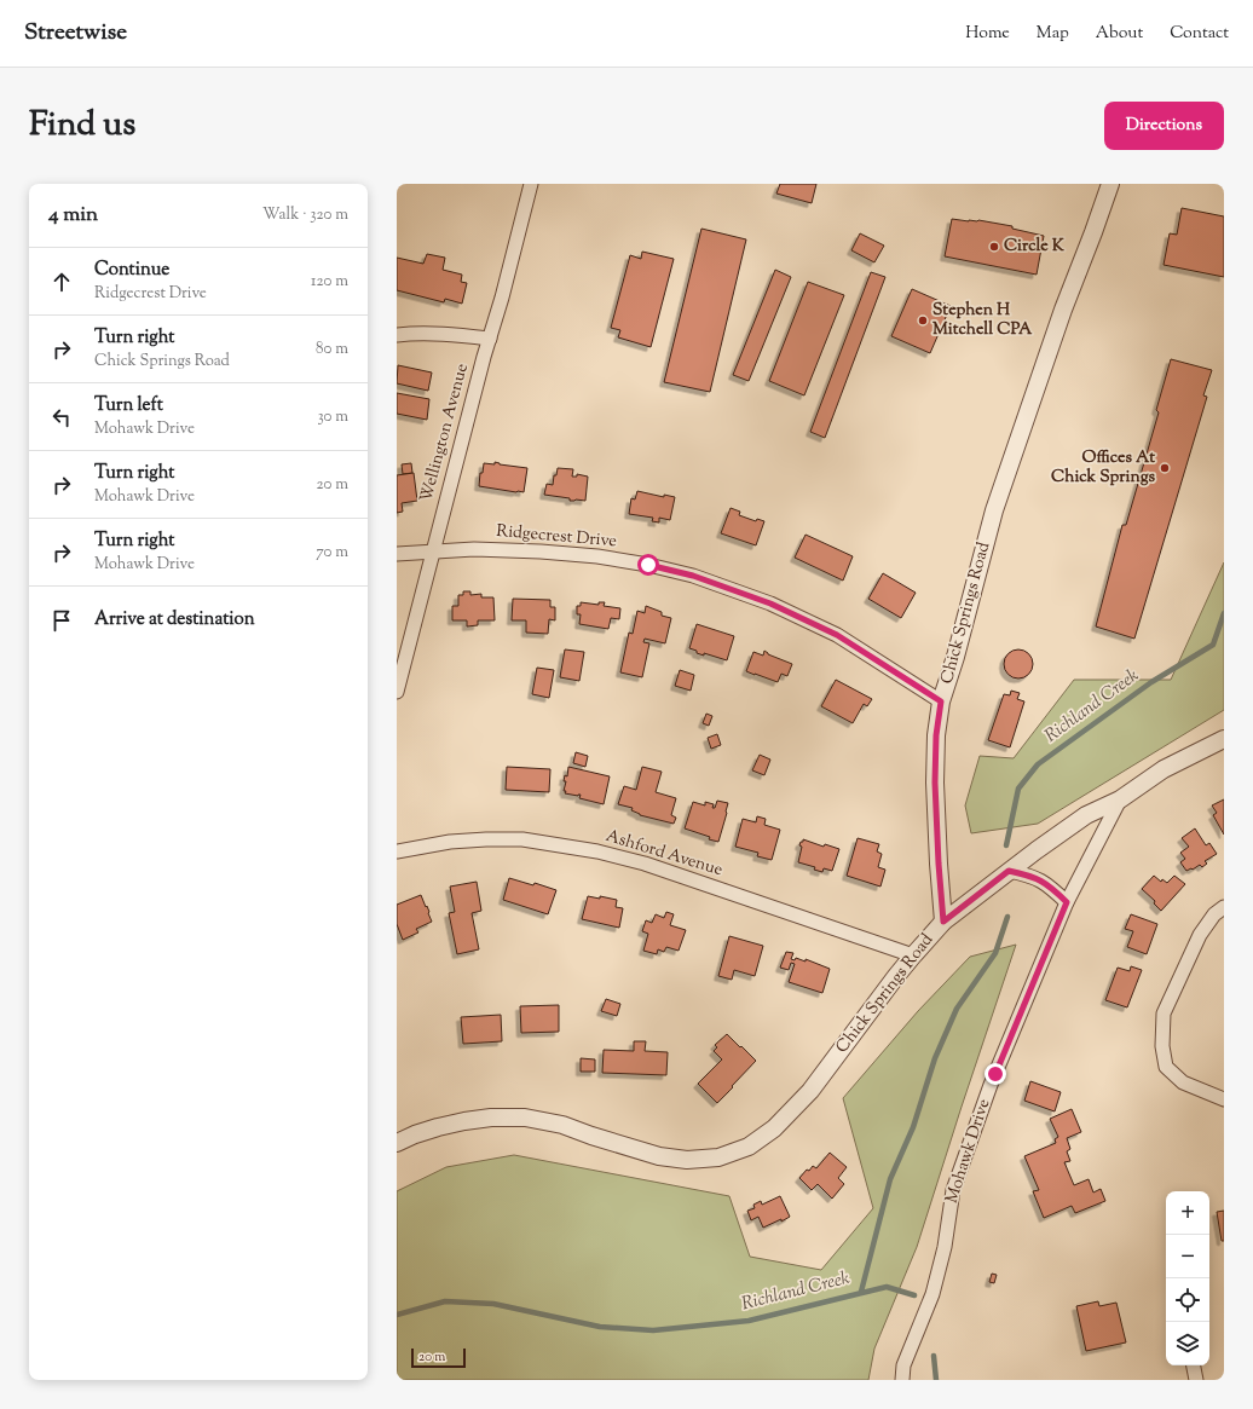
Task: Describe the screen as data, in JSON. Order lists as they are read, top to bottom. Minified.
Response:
{"streets":{"street":["Wellington Avenue","Ridgecrest Drive","Chick Springs Road","Ashford Avenue","Mohawk Drive"]},"crossings":[["Wellington Avenue","Ridgecrest Drive"],["Ridgecrest Drive","Chick Springs Road"],["Chick Springs Road","Ashford Avenue"],["Chick Springs Road","Mohawk Drive"]],"water":["Richland Creek"],"places":["Circle K","Stephen H Mitchell CPA","Offices At Chick Springs"],"scale_bar":"20 m","page":{"header":"Streetwise","nav":["Home","Map","About","Contact"],"title":"Find us","buttons":"Directions","heading":["4 min","Walk · 320 m"],"list":[["Continue","Ridgecrest Drive","120 m"],["Turn right","Chick Springs Road","80 m"],["Turn left","Mohawk Drive","30 m"],["Turn right","Mohawk Drive","20 m"],["Turn right","Mohawk Drive","70 m"],"Arrive at destination"],"map_buttons":["+","−"],"scale":"20 m"}}
